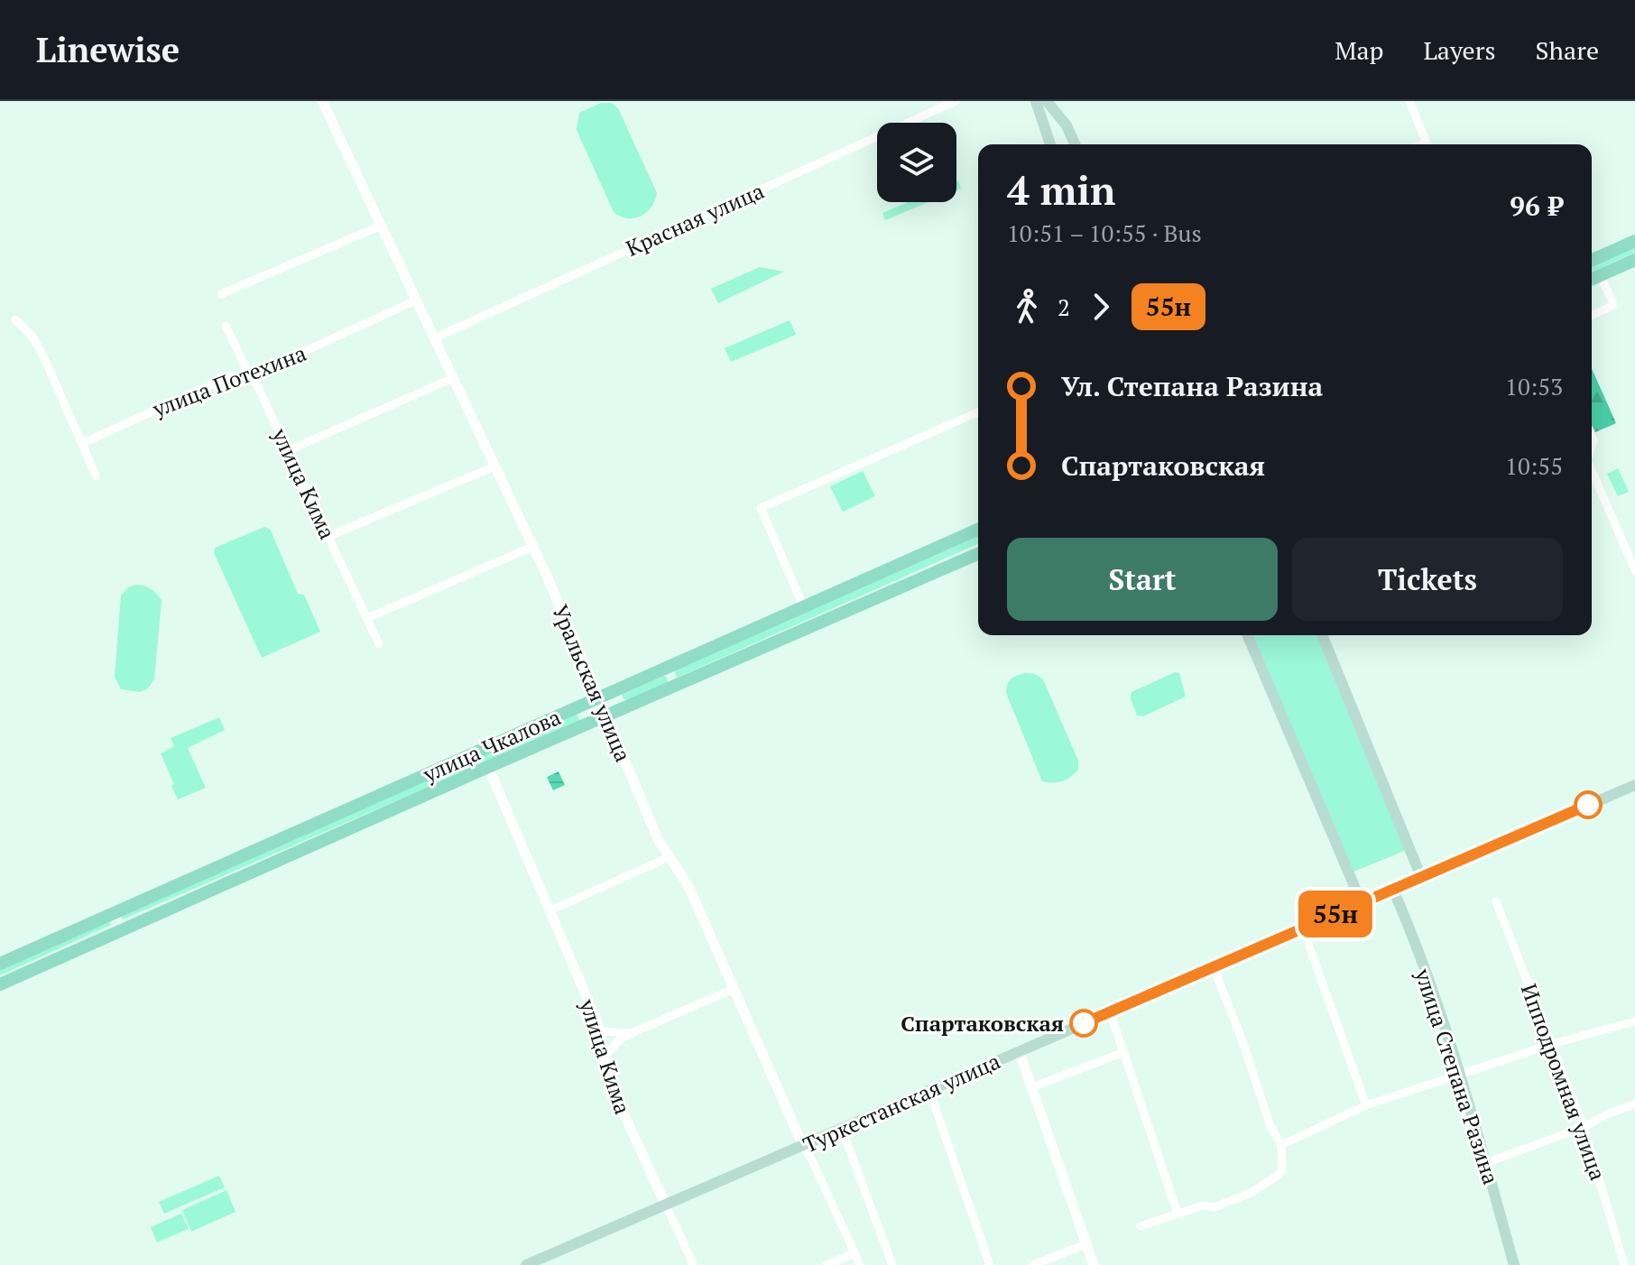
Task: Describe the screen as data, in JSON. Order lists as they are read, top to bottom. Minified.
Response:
{"streets":{"main road":["Уральская улица","улица Чкалова","улица Степана Разина","Туркестанская улица"],"street":["Красная улица","улица Потехина","улица Кима","Ипподромная улица"]},"crossings":[["Красная улица","Уральская улица"],["улица Потехина","улица Кима"],["улица Потехина","Уральская улица"],["улица Кима","улица Чкалова"],["улица Кима","Туркестанская улица"],["Уральская улица","улица Чкалова"],["Уральская улица","Туркестанская улица"],["улица Степана Разина","Туркестанская улица"]],"places":["Спартаковская"],"lines":["bus line 55н"],"page":{"header":"Linewise","nav":["Map","Layers","Share"],"on_map":"55н","heading":["4 min","10:51 – 10:55 · Bus","96 ₽"],"legs":["2","55н"],"list":[{"name":"Ул. Степана Разина","value":"10:53"},{"name":"Спартаковская","value":"10:55"}],"buttons":["Start","Tickets"]}}
